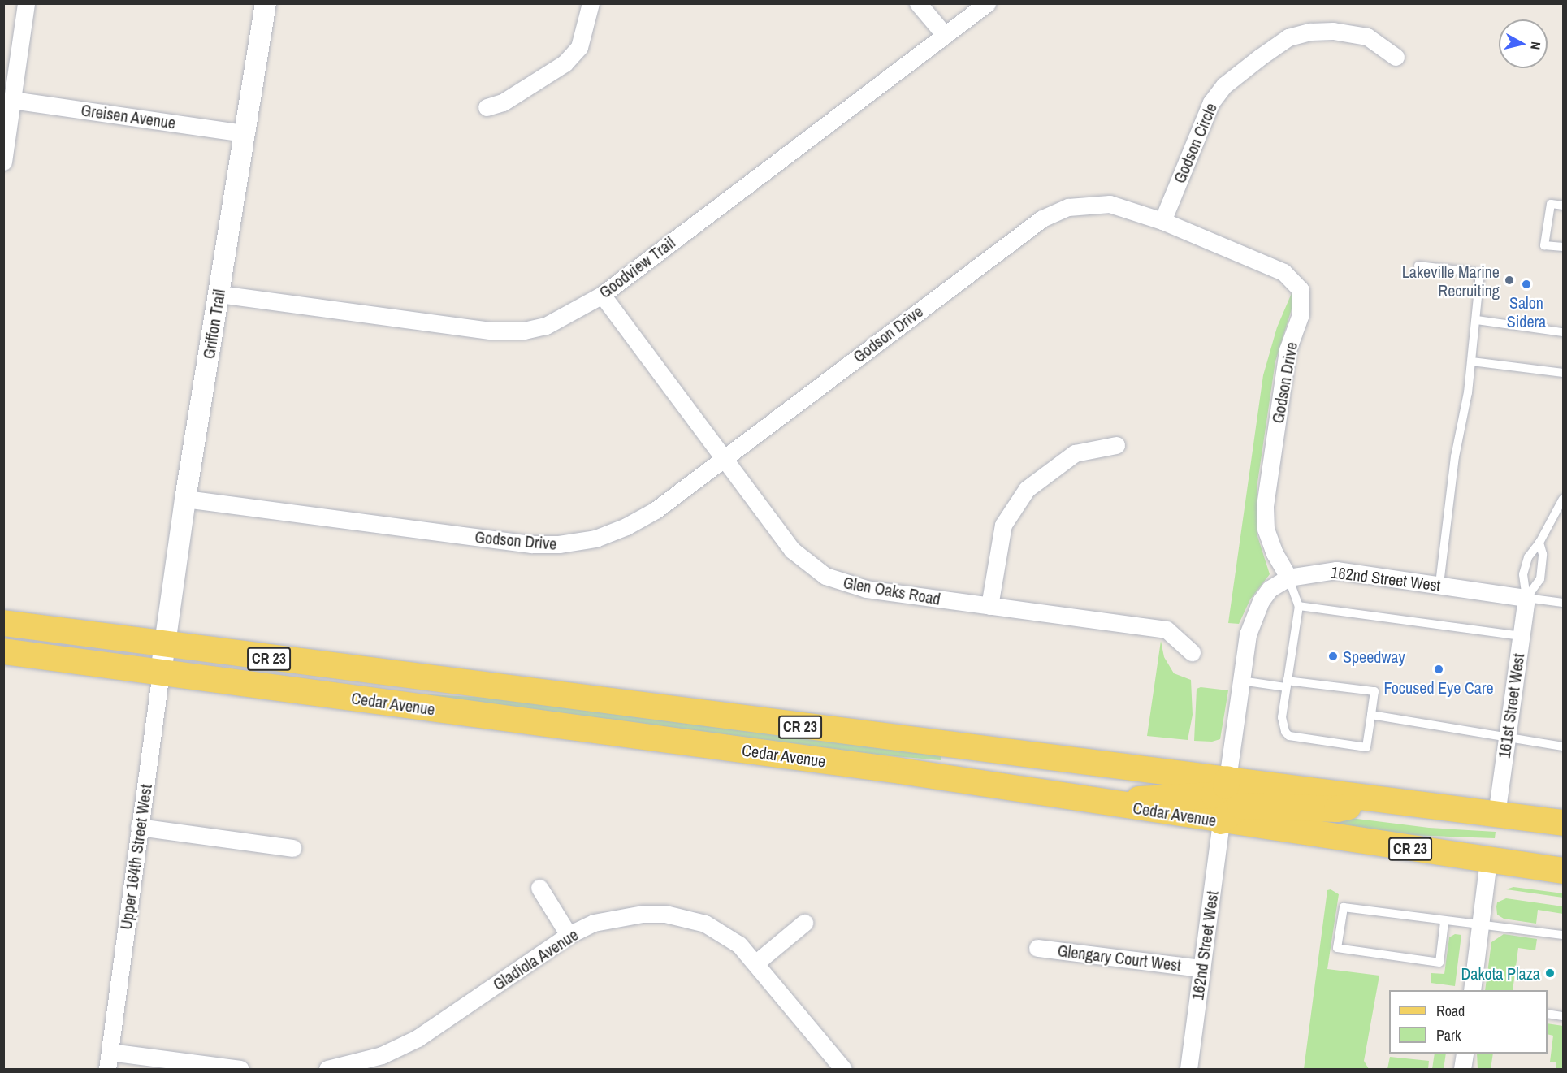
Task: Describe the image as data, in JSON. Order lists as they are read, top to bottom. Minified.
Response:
{"streets":{"main road":["CR 23","Cedar Avenue"],"street":["Greisen Avenue","Godson Circle","Goodview Trail","Griffon Trail","Godson Drive","162nd Street West","Glen Oaks Road","161st Street West","Upper 164th Street West","Glengary Court West","Gladiola Avenue"]},"crossings":[["Greisen Avenue","Griffon Trail"],["Godson Circle","Godson Drive"],["Goodview Trail","Griffon Trail"],["Goodview Trail","Glen Oaks Road"],["Griffon Trail","Godson Drive"],["Griffon Trail","Cedar Avenue"],["Griffon Trail","Upper 164th Street West"],["Godson Drive","162nd Street West"],["Godson Drive","Glen Oaks Road"],["162nd Street West","Cedar Avenue"],["162nd Street West","161st Street West"],["162nd Street West","Glengary Court West"],["Cedar Avenue","161st Street West"],["Cedar Avenue","Upper 164th Street West"]],"places":["Lakeville Marine Recruiting","Salon Sidera","Speedway","Focused Eye Care","Dakota Plaza"],"legend":["Road","Park"],"north":"right"}
